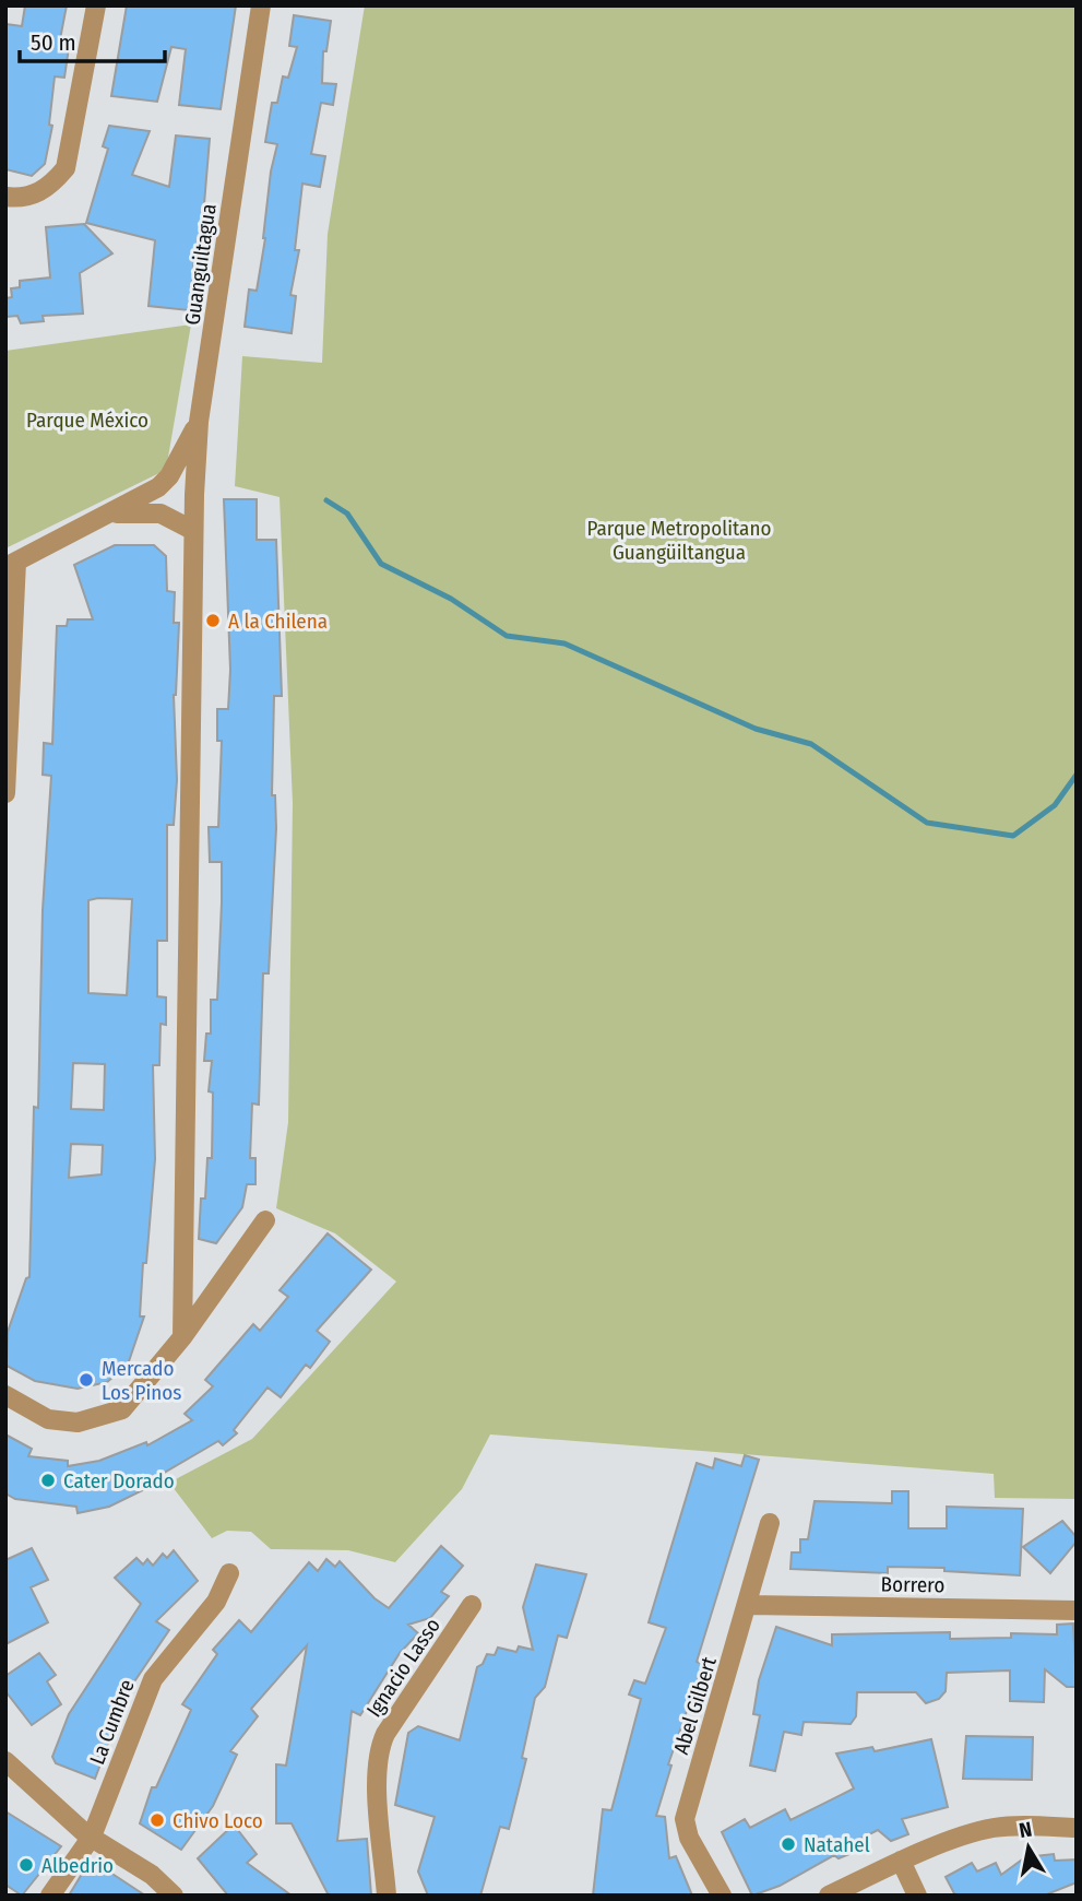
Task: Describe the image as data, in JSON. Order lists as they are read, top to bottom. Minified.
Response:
{"streets":{"street":["Guanguiltagua","Borrero","Ignacio Lasso","Abel Gilbert","La Cumbre"]},"crossings":[["Borrero","Abel Gilbert"]],"parks":["Parque México","Parque Metropolitano Guangüiltangua"],"places":["A la Chilena","Mercado Los Pinos","Cater Dorado","Chivo Loco","Natahel","Albedrio"],"scale_bar":"50 m","north":"top"}
